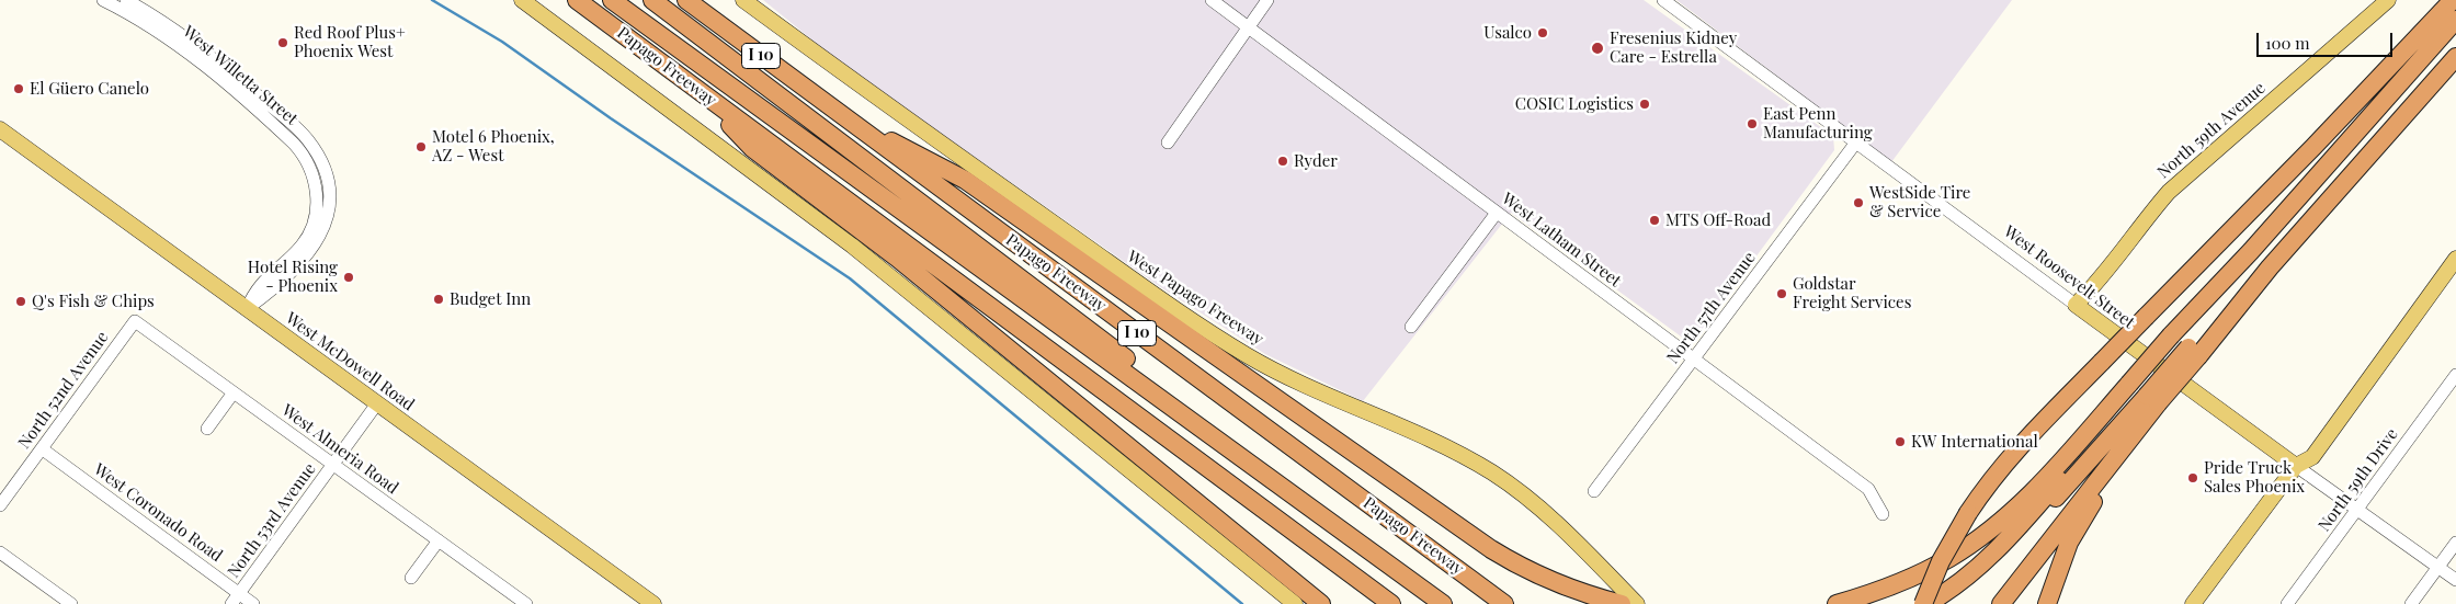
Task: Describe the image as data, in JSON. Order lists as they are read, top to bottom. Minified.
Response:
{"streets":{"highway":["I 10","Papago Freeway"],"main road":["North 59th Avenue","West Roosevelt Street","West Papago Freeway","West McDowell Road"],"street":["West Willetta Street","West Latham Street","North 57th Avenue","North 52nd Avenue","West Almeria Road","North 59th Drive","West Coronado Road","North 53rd Avenue"]},"crossings":[["North 59th Avenue","West Roosevelt Street"],["West Latham Street","North 57th Avenue"],["West Roosevelt Street","North 57th Avenue"],["West Roosevelt Street","North 59th Drive"],["West McDowell Road","North 53rd Avenue"],["North 52nd Avenue","West Almeria Road"],["North 52nd Avenue","West Coronado Road"],["West Almeria Road","North 53rd Avenue"],["West Coronado Road","North 53rd Avenue"]],"places":["Usalco","Red Roof Plus+ Phoenix West","Fresenius Kidney Care - Estrella","El Güero Canelo","COSIC Logistics","East Penn Manufacturing","Motel 6 Phoenix, AZ - West","Ryder","WestSide Tire & Service","MTS Off-Road","Hotel Rising - Phoenix","Goldstar Freight Services","Budget Inn","Q's Fish & Chips","KW International","Pride Truck Sales Phoenix"],"scale_bar":"100 m"}
